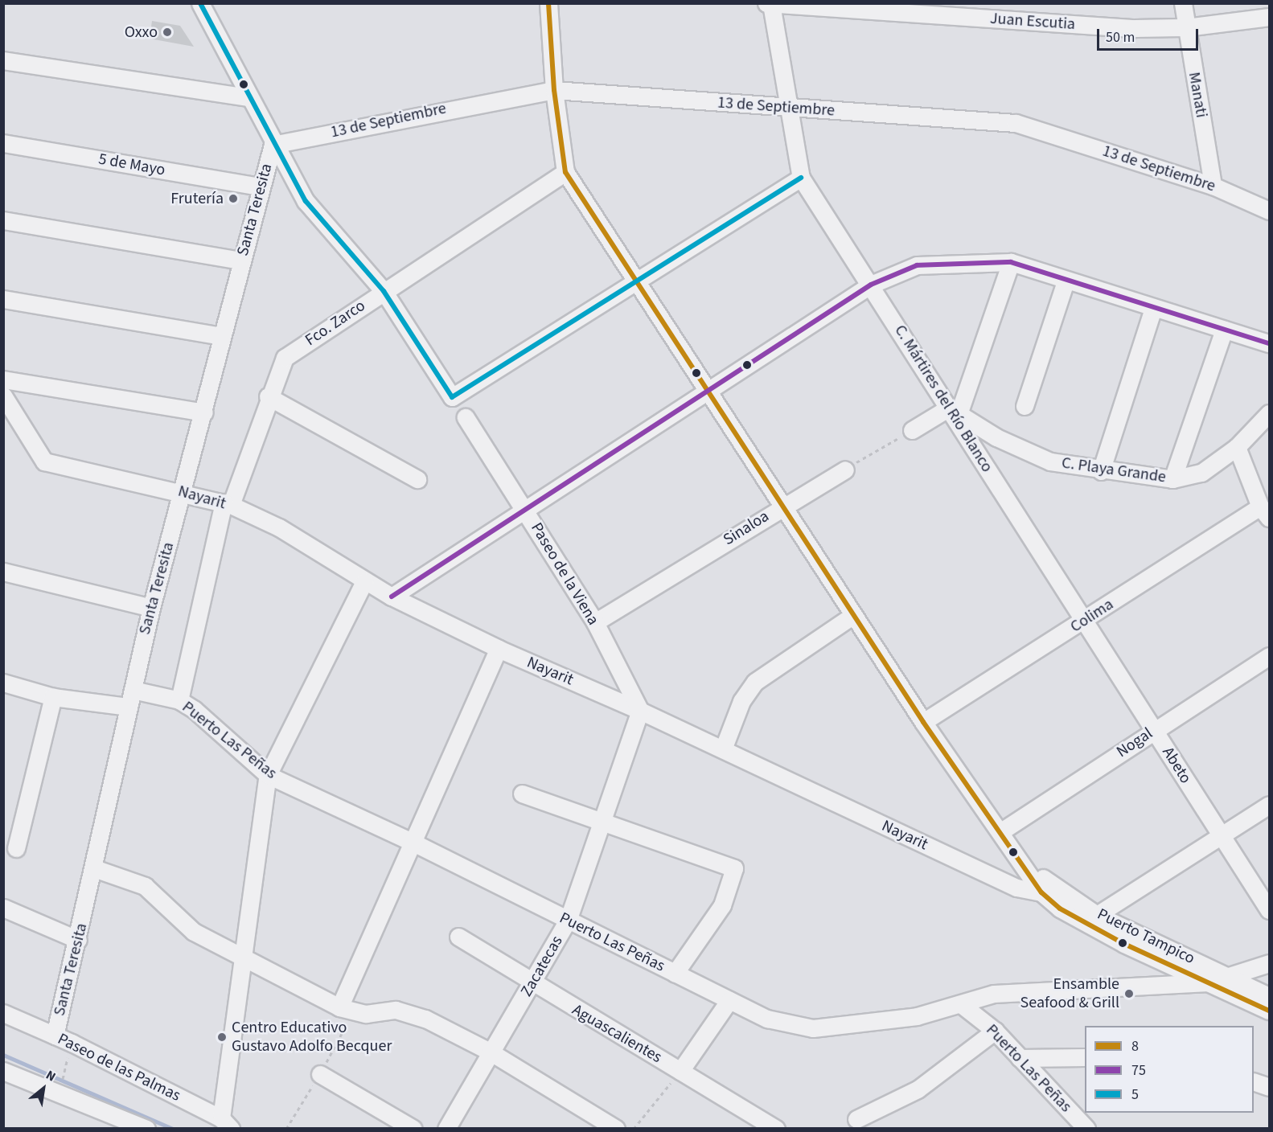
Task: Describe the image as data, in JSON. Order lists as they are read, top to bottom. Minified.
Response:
{"streets":{"street":["Juan Escutia","Manati","13 de Septiembre","5 de Mayo","Santa Teresita","Fco. Zarco","C. Mártires del Río Blanco","C. Playa Grande","Nayarit","Sinaloa","Paseo de la Viena","Colima","Puerto Las Peñas","Nogal","Abeto","Puerto Tampico","Zacatecas","Aguascalientes","Paseo de las Palmas"]},"crossings":[["Juan Escutia","Manati"],["Manati","13 de Septiembre"],["13 de Septiembre","Santa Teresita"],["5 de Mayo","Santa Teresita"],["Santa Teresita","Nayarit"],["Santa Teresita","Puerto Las Peñas"],["Santa Teresita","Paseo de las Palmas"],["Fco. Zarco","Nayarit"],["Fco. Zarco","Puerto Las Peñas"],["C. Mártires del Río Blanco","C. Playa Grande"],["C. Mártires del Río Blanco","Colima"],["C. Mártires del Río Blanco","Abeto"],["Nayarit","Paseo de la Viena"],["Nayarit","Puerto Tampico"],["Nayarit","Zacatecas"],["Sinaloa","Paseo de la Viena"],["Paseo de la Viena","Zacatecas"],["Colima","Abeto"],["Puerto Las Peñas","Zacatecas"],["Nogal","Abeto"],["Zacatecas","Aguascalientes"]],"places":["Oxxo","Frutería","Ensamble Seafood & Grill","Centro Educativo Gustavo Adolfo Becquer"],"lines":["transit line 8","transit line 5","transit line 75"],"legend":["8","75","5"],"scale_bar":"50 m","north":"top right"}
